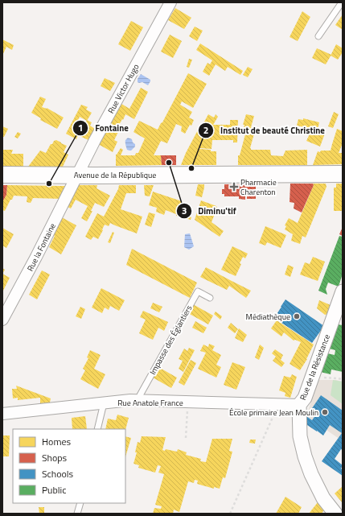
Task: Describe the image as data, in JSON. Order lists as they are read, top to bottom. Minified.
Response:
{"streets":{"main road":["Avenue de la République"],"street":["Rue Victor Hugo","Rue la Fontaine","Rue de la Résistance","Rue Anatole France"],"lane":["Impasse des Églantiers"]},"crossings":[["Rue Victor Hugo","Avenue de la République"],["Rue Victor Hugo","Rue la Fontaine"],["Avenue de la République","Rue la Fontaine"],["Impasse des Églantiers","Rue Anatole France"],["Rue de la Résistance","Rue Anatole France"]],"places":{"other":["Diminu'tif","Institut de beauté Christine","Fontaine","Médiathèque","École primaire Jean Moulin"],"health":["Pharmacie Charenton"]},"legend":["Homes","Shops","Schools","Public"]}
